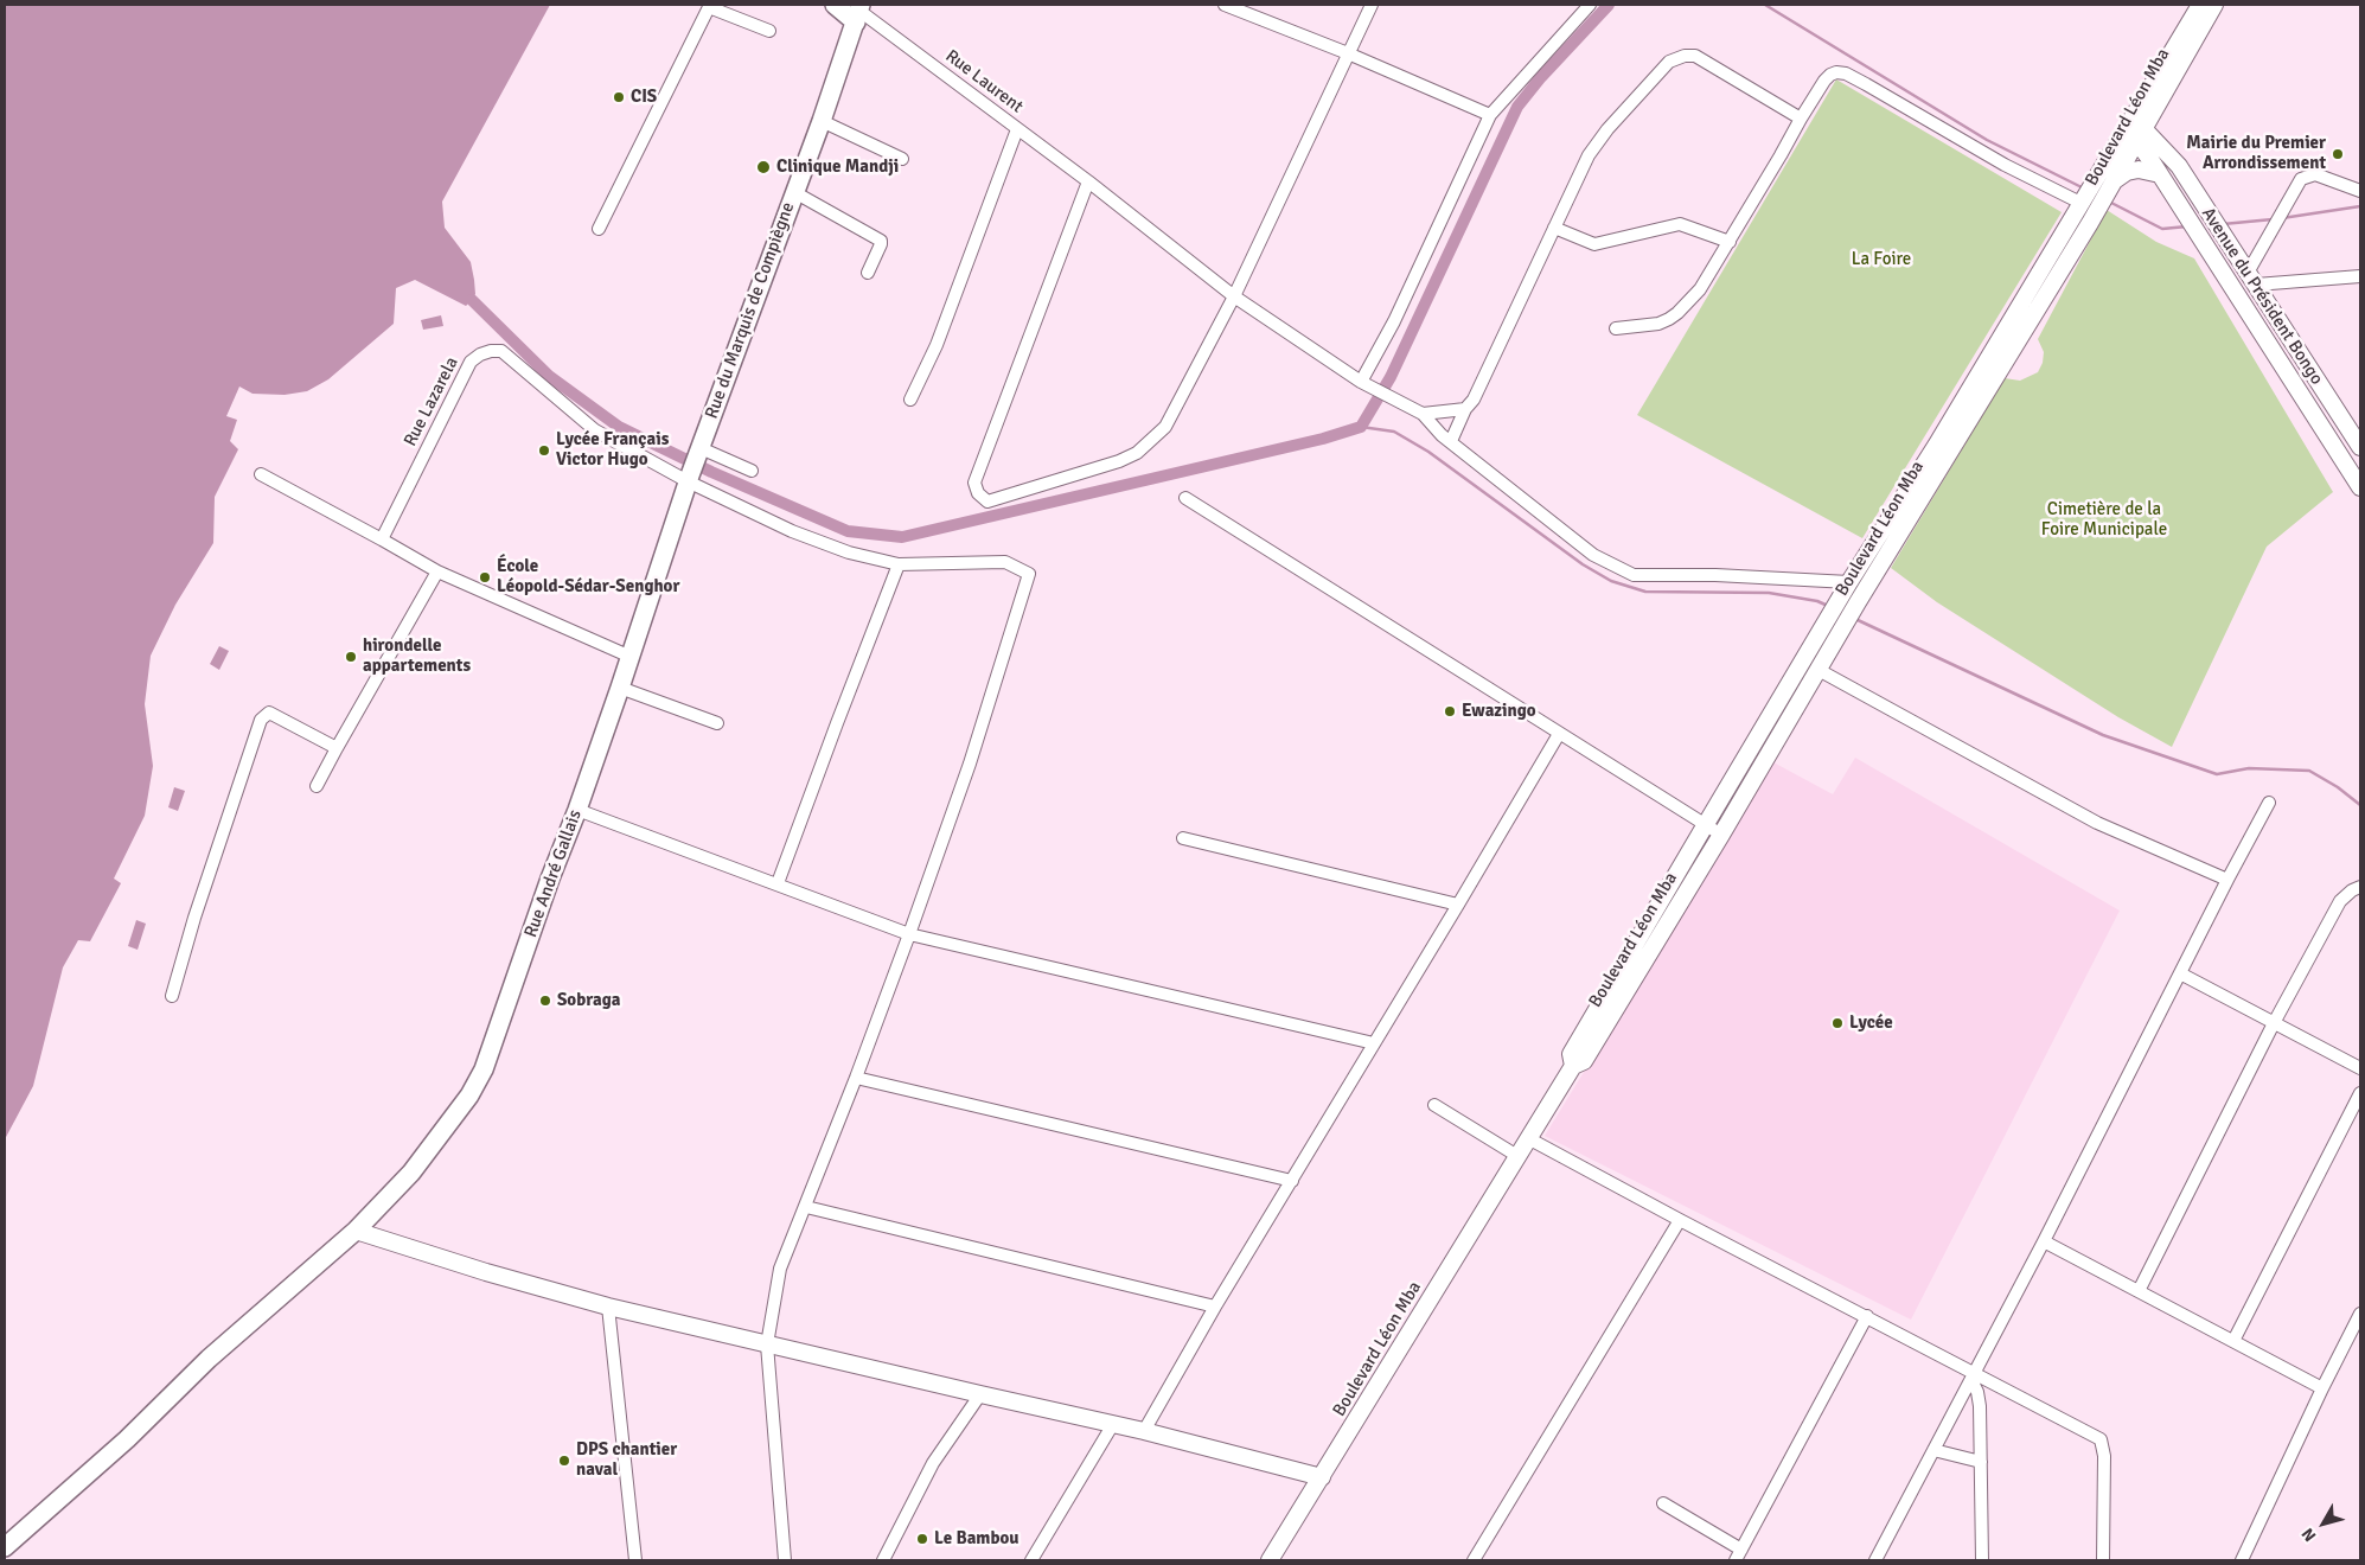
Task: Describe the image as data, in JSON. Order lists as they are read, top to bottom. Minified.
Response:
{"streets":{"main road":["Rue du Marquis de Compiègne","Rue André Gallais"],"street":["Rue Laurent","Boulevard Léon Mba","Avenue du Président Bongo","Rue Lazarela"]},"crossings":[["Rue Laurent","Boulevard Léon Mba"],["Rue Laurent","Rue du Marquis de Compiègne"],["Boulevard Léon Mba","Avenue du Président Bongo"],["Rue du Marquis de Compiègne","Rue Lazarela"],["Rue du Marquis de Compiègne","Rue André Gallais"],["Rue Lazarela","Rue André Gallais"]],"parks":["La Foire","Cimetière de la Foire Municipale"],"places":["CIS","Mairie du Premier Arrondissement","Clinique Mandji","Lycée Français Victor Hugo","École Léopold-Sédar-Senghor","hirondelle appartements","Ewazingo","Sobraga","Lycée","DPS chantier naval","Le Bambou"],"north":"bottom left"}
